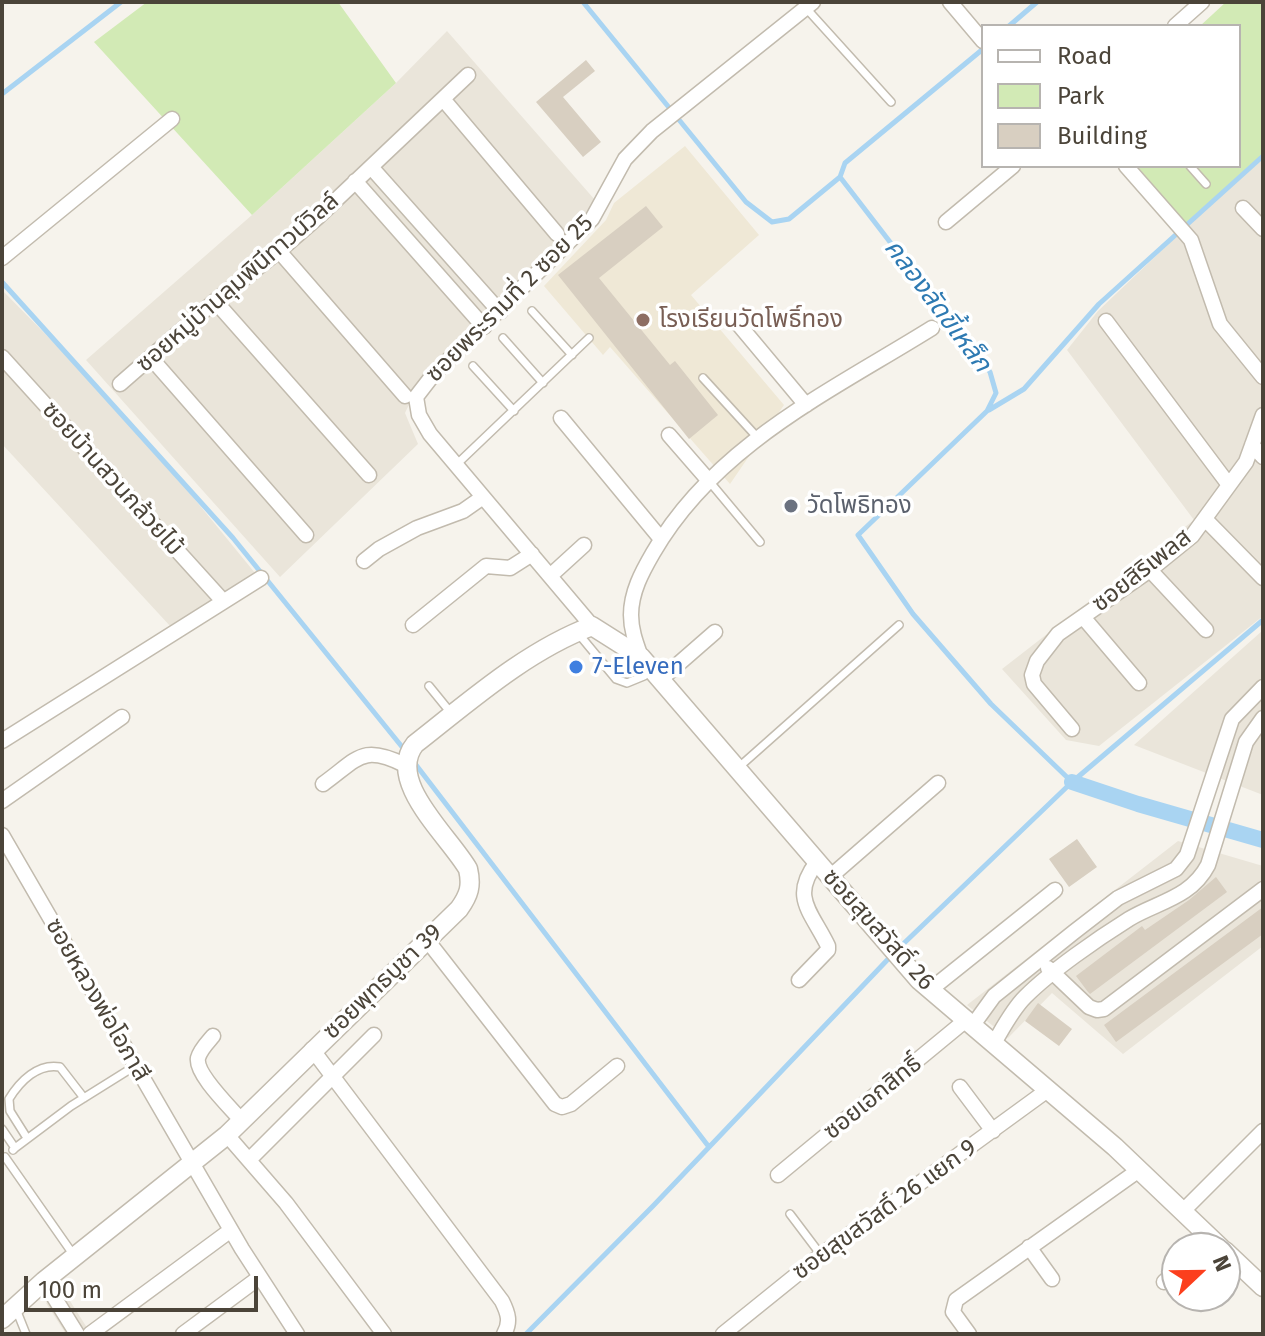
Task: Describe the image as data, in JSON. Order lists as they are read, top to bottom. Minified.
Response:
{"streets":{"street":["ซอยหมู่บ้านลุมพินีทาวน์วิลล์","ซอยพระรามที่ 2 ซอย 25","ซอยบ้านสวนกล้วยไม้","ซอยสิริเพลส","ซอยสุขสวัสดิ์ 26","ซอยพุทธบูชา 39","ซอยหลวงพ่อโอภาสี","ซอยเอกสิทธิ์","ซอยสุขสวัสดิ์ 26 แยก 9"]},"crossings":[["ซอยหมู่บ้านลุมพินีทาวน์วิลล์","ซอยพระรามที่ 2 ซอย 25"],["ซอยพระรามที่ 2 ซอย 25","ซอยสุขสวัสดิ์ 26"],["ซอยสุขสวัสดิ์ 26","ซอยเอกสิทธิ์"],["ซอยสุขสวัสดิ์ 26","ซอยสุขสวัสดิ์ 26 แยก 9"],["ซอยพุทธบูชา 39","ซอยหลวงพ่อโอภาสี"]],"water":["คลองลัดขี้เหล็ก"],"places":["โรงเรียนวัดโพธิ์ทอง","วัดโพธิทอง","7-Eleven"],"legend":["Road","Park","Building"],"scale_bar":"100 m","north":"right"}
